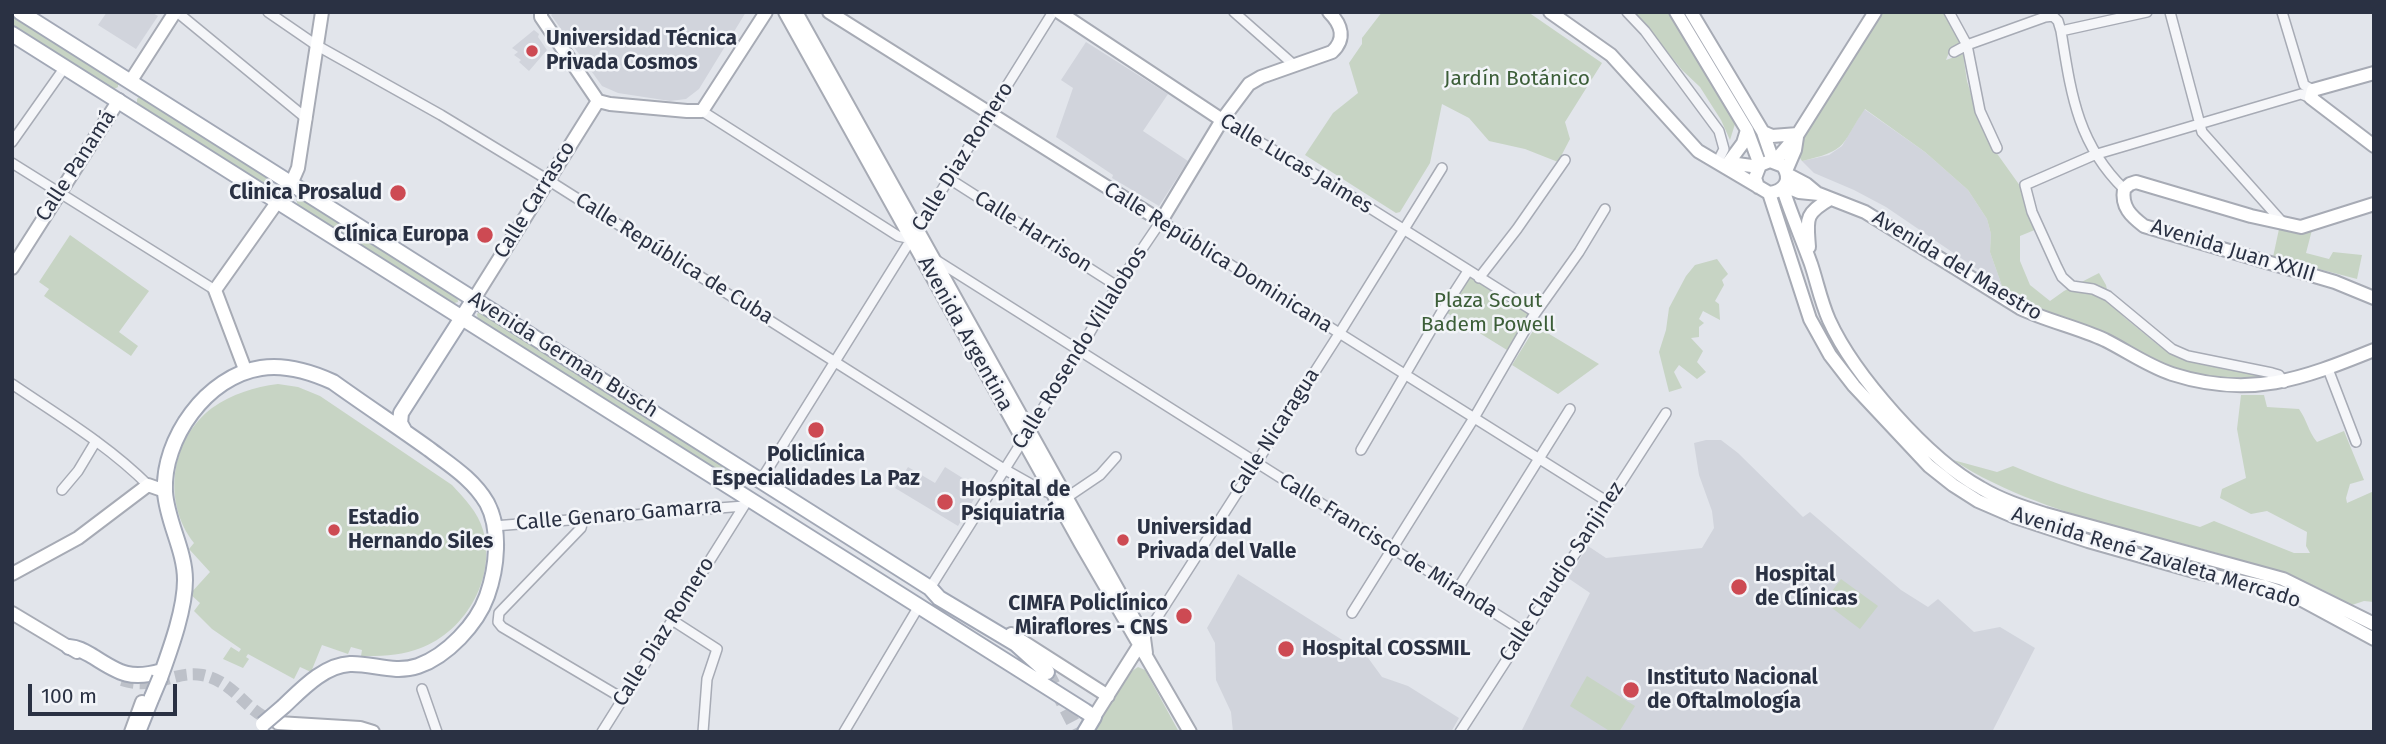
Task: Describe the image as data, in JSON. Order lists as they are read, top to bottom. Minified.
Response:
{"streets":{"main road":["Calle Lucas Jaimes","Calle Panamá","Calle Carrasco","Avenida Juan XXIII","Calle República Dominicana","Avenida del Maestro","Avenida Argentina","Calle Rosendo Villalobos","Avenida German Busch","Calle Nicaragua","Avenida René Zavaleta Mercado"],"street":["Calle Diaz Romero","Calle Harrison","Calle República de Cuba","Calle Genaro Gamarra","Calle Francisco de Miranda","Calle Claudio Sanjinez"]},"crossings":[["Calle Diaz Romero","Calle Harrison"],["Calle Diaz Romero","Calle República Dominicana"],["Calle Diaz Romero","Calle República de Cuba"],["Calle Diaz Romero","Avenida Argentina"],["Calle Diaz Romero","Avenida German Busch"],["Calle Diaz Romero","Calle Genaro Gamarra"],["Calle Lucas Jaimes","Calle Rosendo Villalobos"],["Calle Lucas Jaimes","Calle Nicaragua"],["Calle Panamá","Avenida German Busch"],["Calle Carrasco","Calle República de Cuba"],["Calle Carrasco","Avenida German Busch"],["Calle Harrison","Calle Rosendo Villalobos"],["Calle República Dominicana","Calle Rosendo Villalobos"],["Calle República Dominicana","Calle Nicaragua"],["Calle República Dominicana","Calle Claudio Sanjinez"],["Calle República de Cuba","Avenida Argentina"],["Calle República de Cuba","Calle Rosendo Villalobos"],["Avenida del Maestro","Avenida René Zavaleta Mercado"],["Avenida Argentina","Calle Rosendo Villalobos"],["Avenida Argentina","Calle Nicaragua"],["Avenida Argentina","Calle Francisco de Miranda"],["Calle Rosendo Villalobos","Avenida German Busch"],["Calle Rosendo Villalobos","Calle Francisco de Miranda"],["Avenida German Busch","Calle Nicaragua"],["Avenida German Busch","Calle Genaro Gamarra"],["Calle Nicaragua","Calle Francisco de Miranda"],["Calle Francisco de Miranda","Calle Claudio Sanjinez"]],"parks":["Jardín Botánico","Plaza Scout Badem Powell"],"places":["Universidad Técnica Privada Cosmos","Clinica Prosalud","Clínica Europa","Policlínica Especialidades La Paz","Hospital de Psiquiatría","Estadio Hernando Siles","Universidad Privada del Valle","Hospital de Clínicas","CIMFA Policlínico Miraflores - CNS","Hospital COSSMIL","Instituto Nacional de Oftalmología"],"scale_bar":"100 m"}
